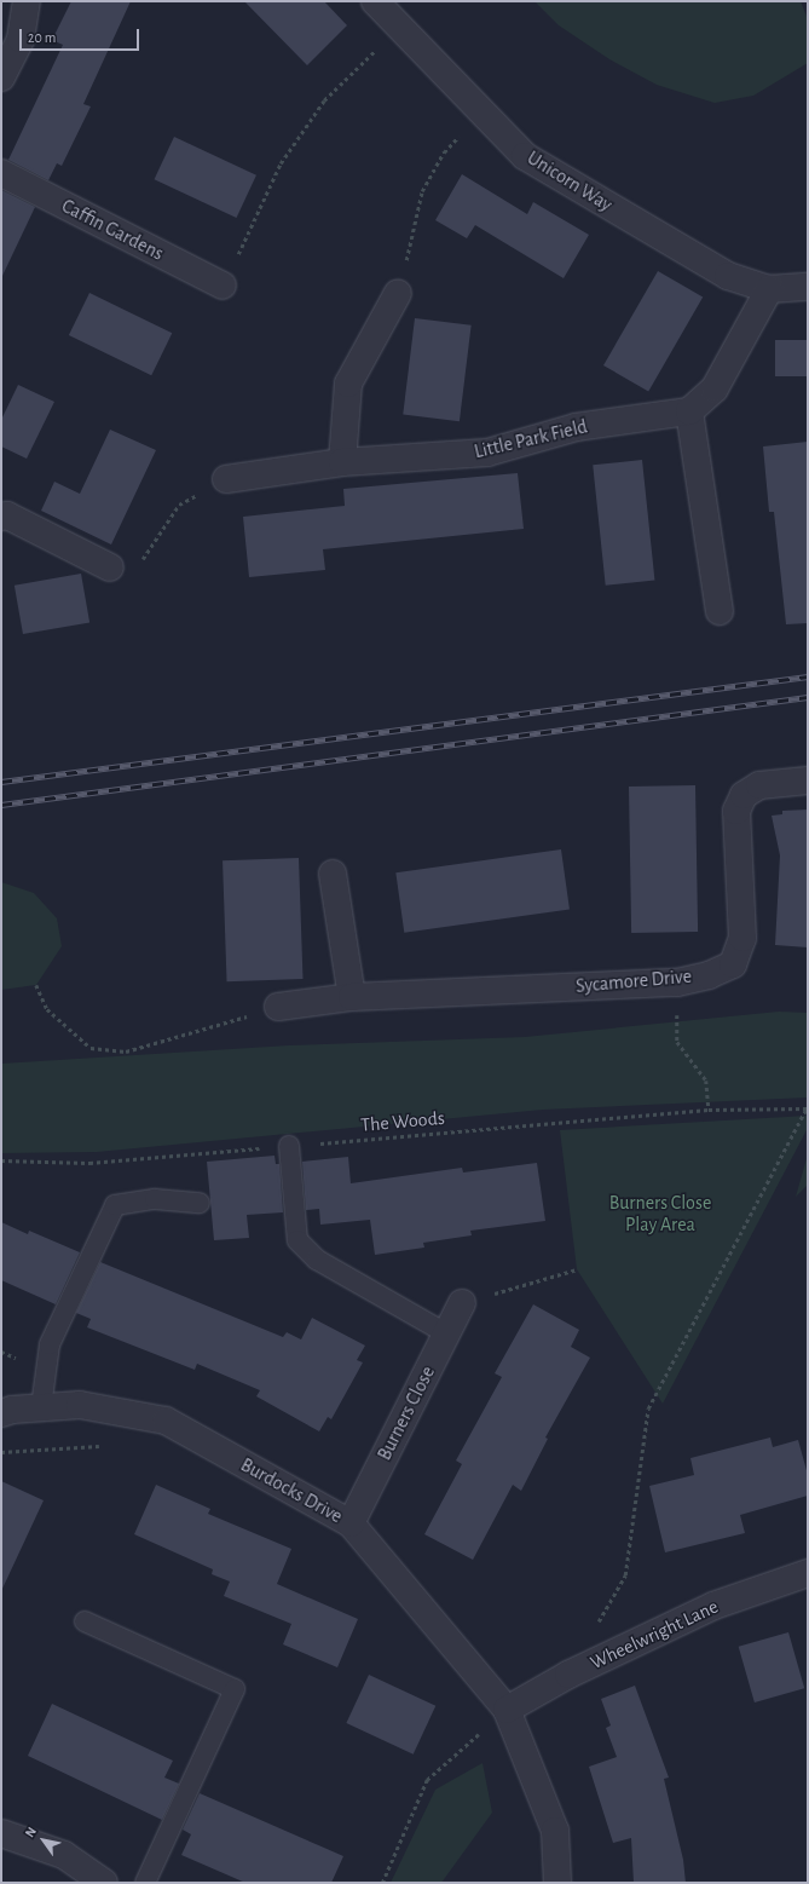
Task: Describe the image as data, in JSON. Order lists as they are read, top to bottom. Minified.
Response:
{"streets":{"street":["Unicorn Way","Caffin Gardens","Little Park Field","Sycamore Drive","Burners Close","Burdocks Drive","Wheelwright Lane"],"path":["The Woods"]},"crossings":[["Burners Close","Burdocks Drive"],["Burdocks Drive","Wheelwright Lane"]],"parks":["Burners Close Play Area"],"scale_bar":"20 m","north":"top left"}
